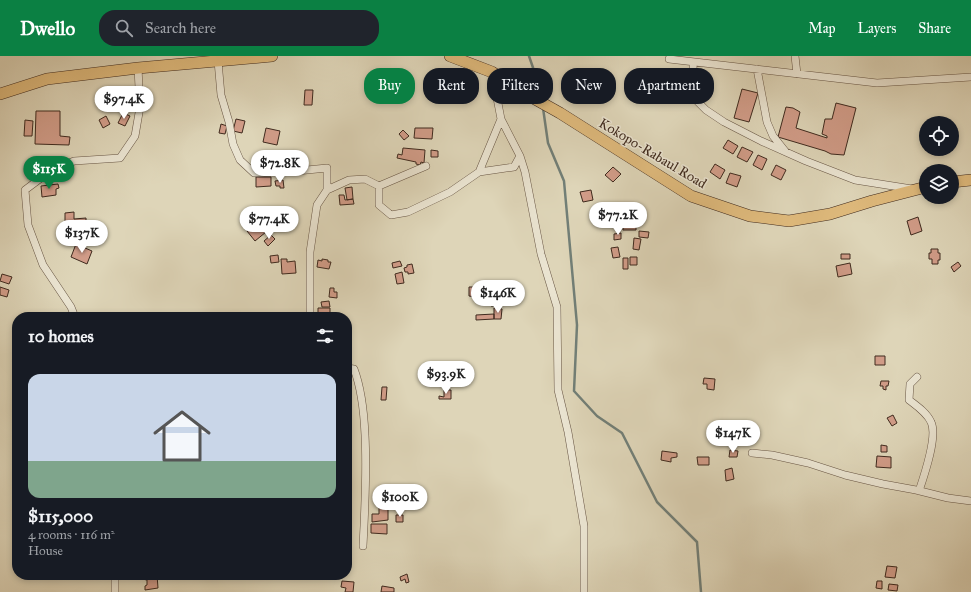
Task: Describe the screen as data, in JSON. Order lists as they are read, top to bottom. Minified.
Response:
{"streets":{"main road":["Kokopo-Rabaul Road"]},"page":{"header":"Dwello","search":"Search here","nav":["Map","Layers","Share"],"chip":["Buy","Rent","Filters","New","Apartment"],"price":["$97.4K","$72.8K","$115K","$77.2K","$77.4K","$137K","$146K","$93.9K","$147K","$100K"],"heading":"10 homes","list":[{"name":"$115,000","note":"4 rooms · 116 m² · House"}]}}
